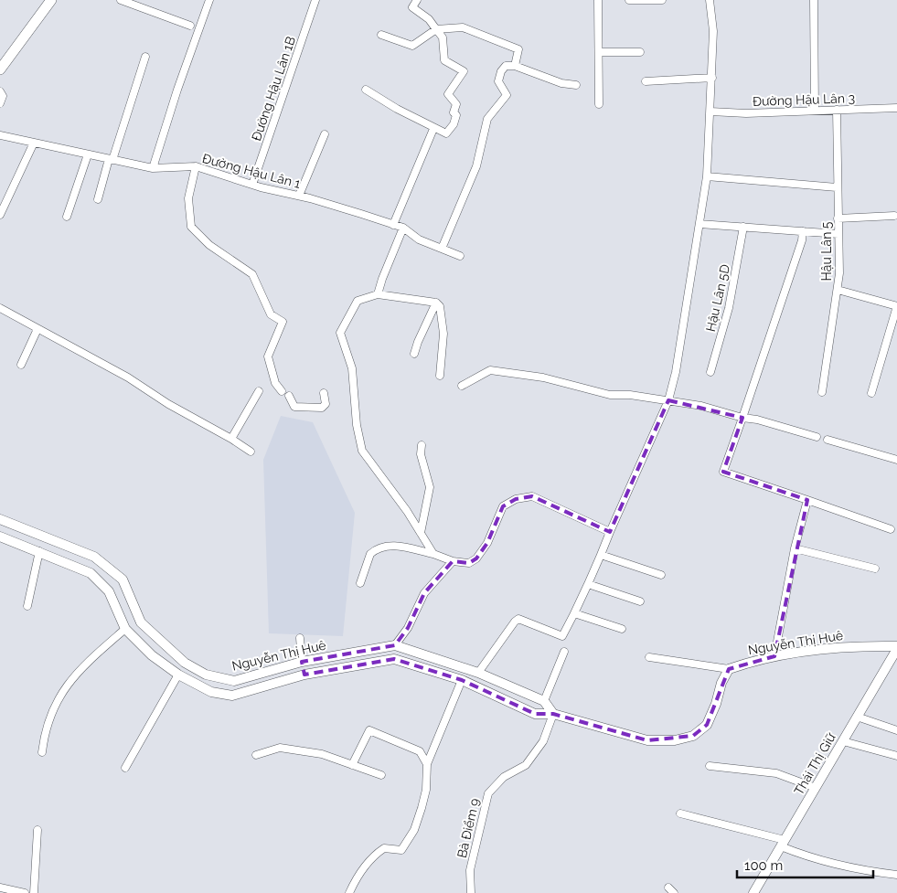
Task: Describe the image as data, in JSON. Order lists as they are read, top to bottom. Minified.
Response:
{"streets":{"street":["Đường Hậu Lân 1B","Đường Hậu Lân 3","Đường Hậu Lân 1","Hậu Lân 5","Hậu Lân 5D","Nguyễn Thị Huê","Thái Thị Giữ","Bà Điểm 9"]},"crossings":[["Đường Hậu Lân 1B","Đường Hậu Lân 1"],["Đường Hậu Lân 3","Hậu Lân 5"],["Nguyễn Thị Huê","Thái Thị Giữ"],["Nguyễn Thị Huê","Bà Điểm 9"]],"scale_bar":"100 m"}
